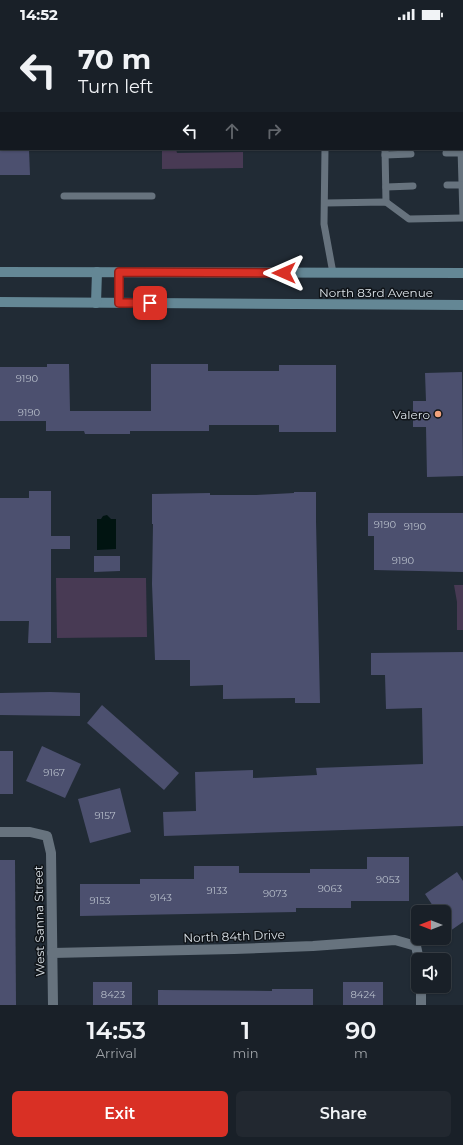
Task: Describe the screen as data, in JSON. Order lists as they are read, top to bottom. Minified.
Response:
{"streets":{"main road":["North 83rd Avenue"],"street":["West Sanna Street","North 84th Drive"]},"crossings":[["West Sanna Street","North 84th Drive"]],"places":["Valero"],"house_numbers":["9190","9190","9190","9190","9190","9167","9157","9053","9063","9133","9073","9143","9153","8423","8424"],"north":"left","page":{"status":"14:52","turn":["70 m","Turn left"],"eta":["14:53","Arrival","1","min","90","m"],"buttons":["Exit","Share"]}}
